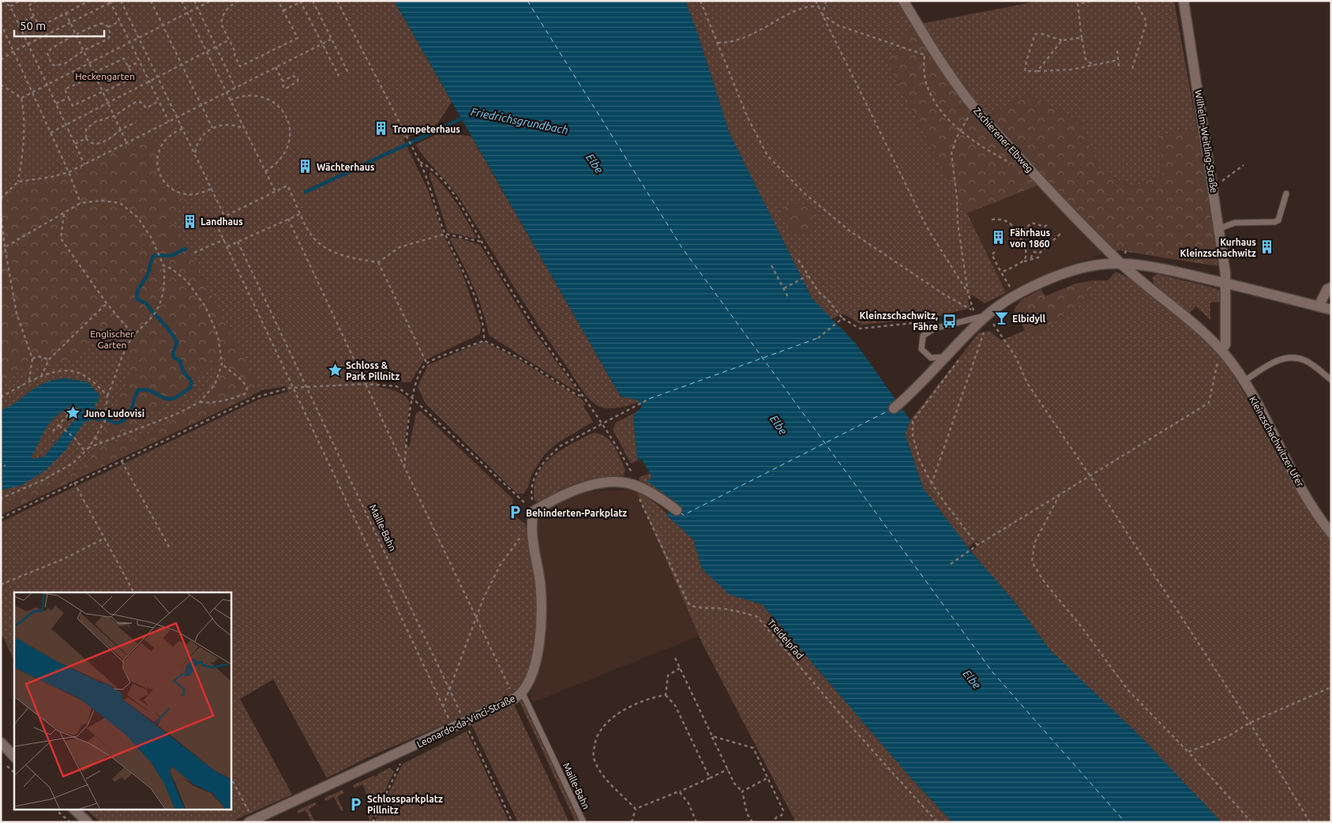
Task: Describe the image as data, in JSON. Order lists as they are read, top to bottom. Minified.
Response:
{"streets":{"street":["Zschierener Elbweg","Wilhelm-Weitling-Straße","Kleinzschachwitzer Ufer","Leonardo-da-Vinci-Straße"],"lane":["Maille-Bahn"],"path":["Treidelpfad"]},"crossings":[["Zschierener Elbweg","Kleinzschachwitzer Ufer"],["Maille-Bahn","Leonardo-da-Vinci-Straße"]],"water":["Friedrichsgrundbach","Elbe"],"parks":["Heckengarten","Englischer Garten"],"places":{"building":["Trompeterhaus","Wächterhaus","Landhaus","Fährhaus von 1860","Kurhaus Kleinzschachwitz"],"bar":["Elbidyll"],"bus stop":["Kleinzschachwitz, Fähre"],"place":["Schloss & Park Pillnitz","Juno Ludovisi"],"parking":["Behinderten-Parkplatz","Schlossparkplatz Pillnitz"]},"scale_bar":"50 m"}
